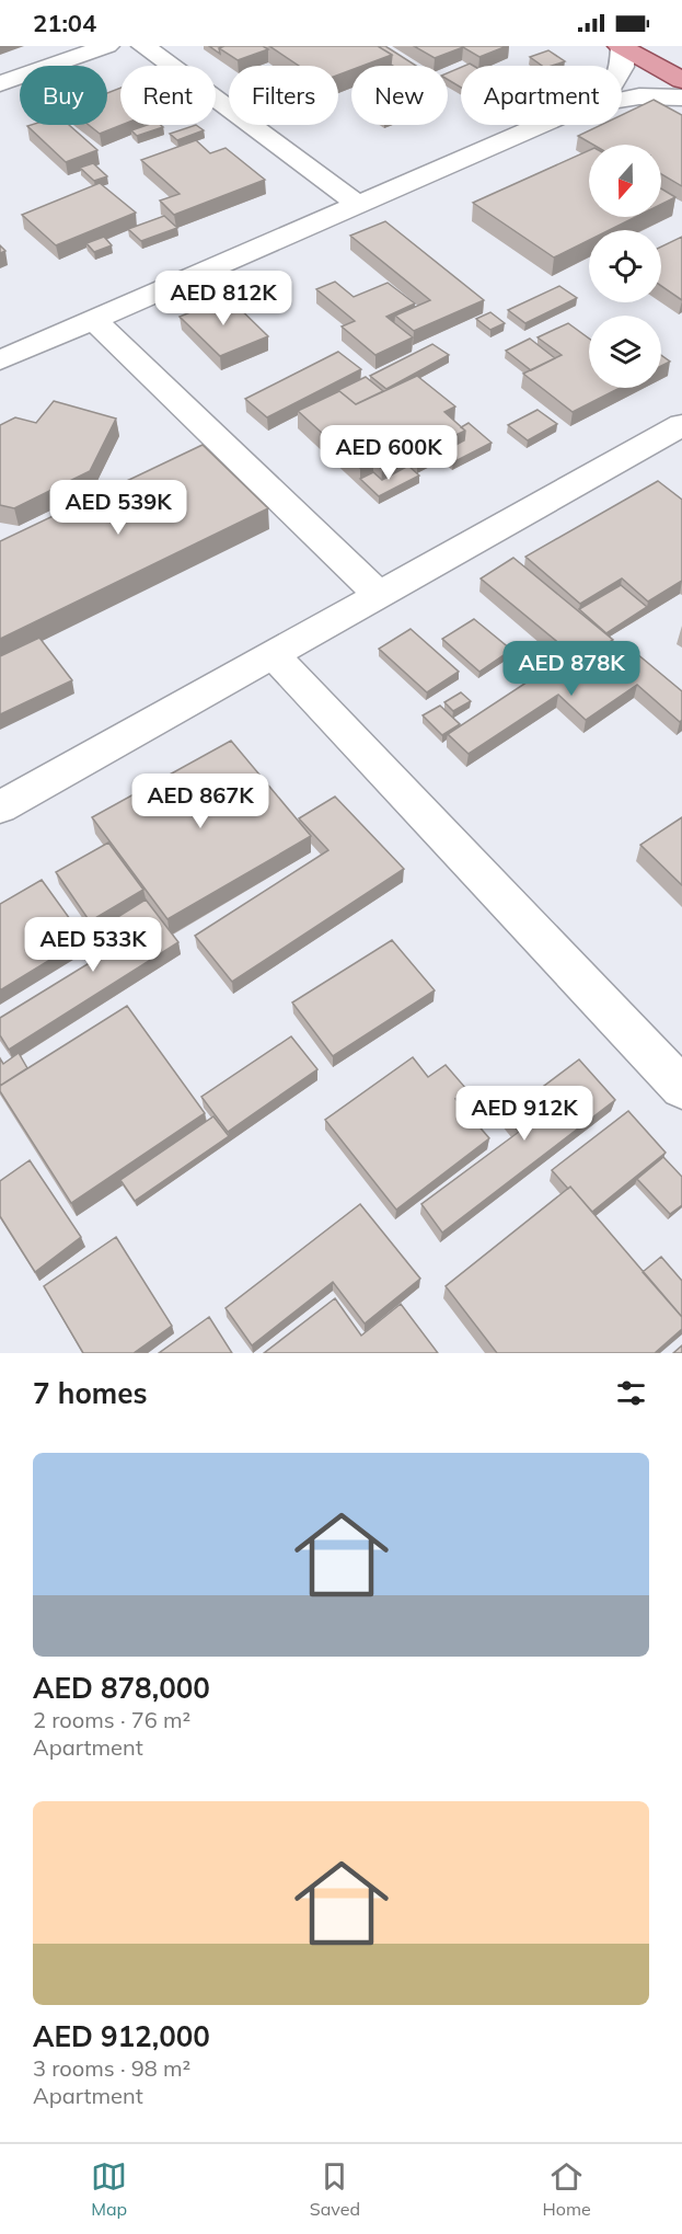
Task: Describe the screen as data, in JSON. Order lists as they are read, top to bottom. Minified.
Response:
{"north":"bottom","page":{"status":"21:04","chip":["Buy","Rent","Filters","New","Apartment"],"price":["AED 812K","AED 600K","AED 539K","AED 878K","AED 867K","AED 533K","AED 912K"],"heading":"7 homes","list":[{"name":"AED 878,000","note":"2 rooms · 76 m² · Apartment"},{"name":"AED 912,000","note":"3 rooms · 98 m² · Apartment"}],"tabs":["Map","Saved","Home"]}}
